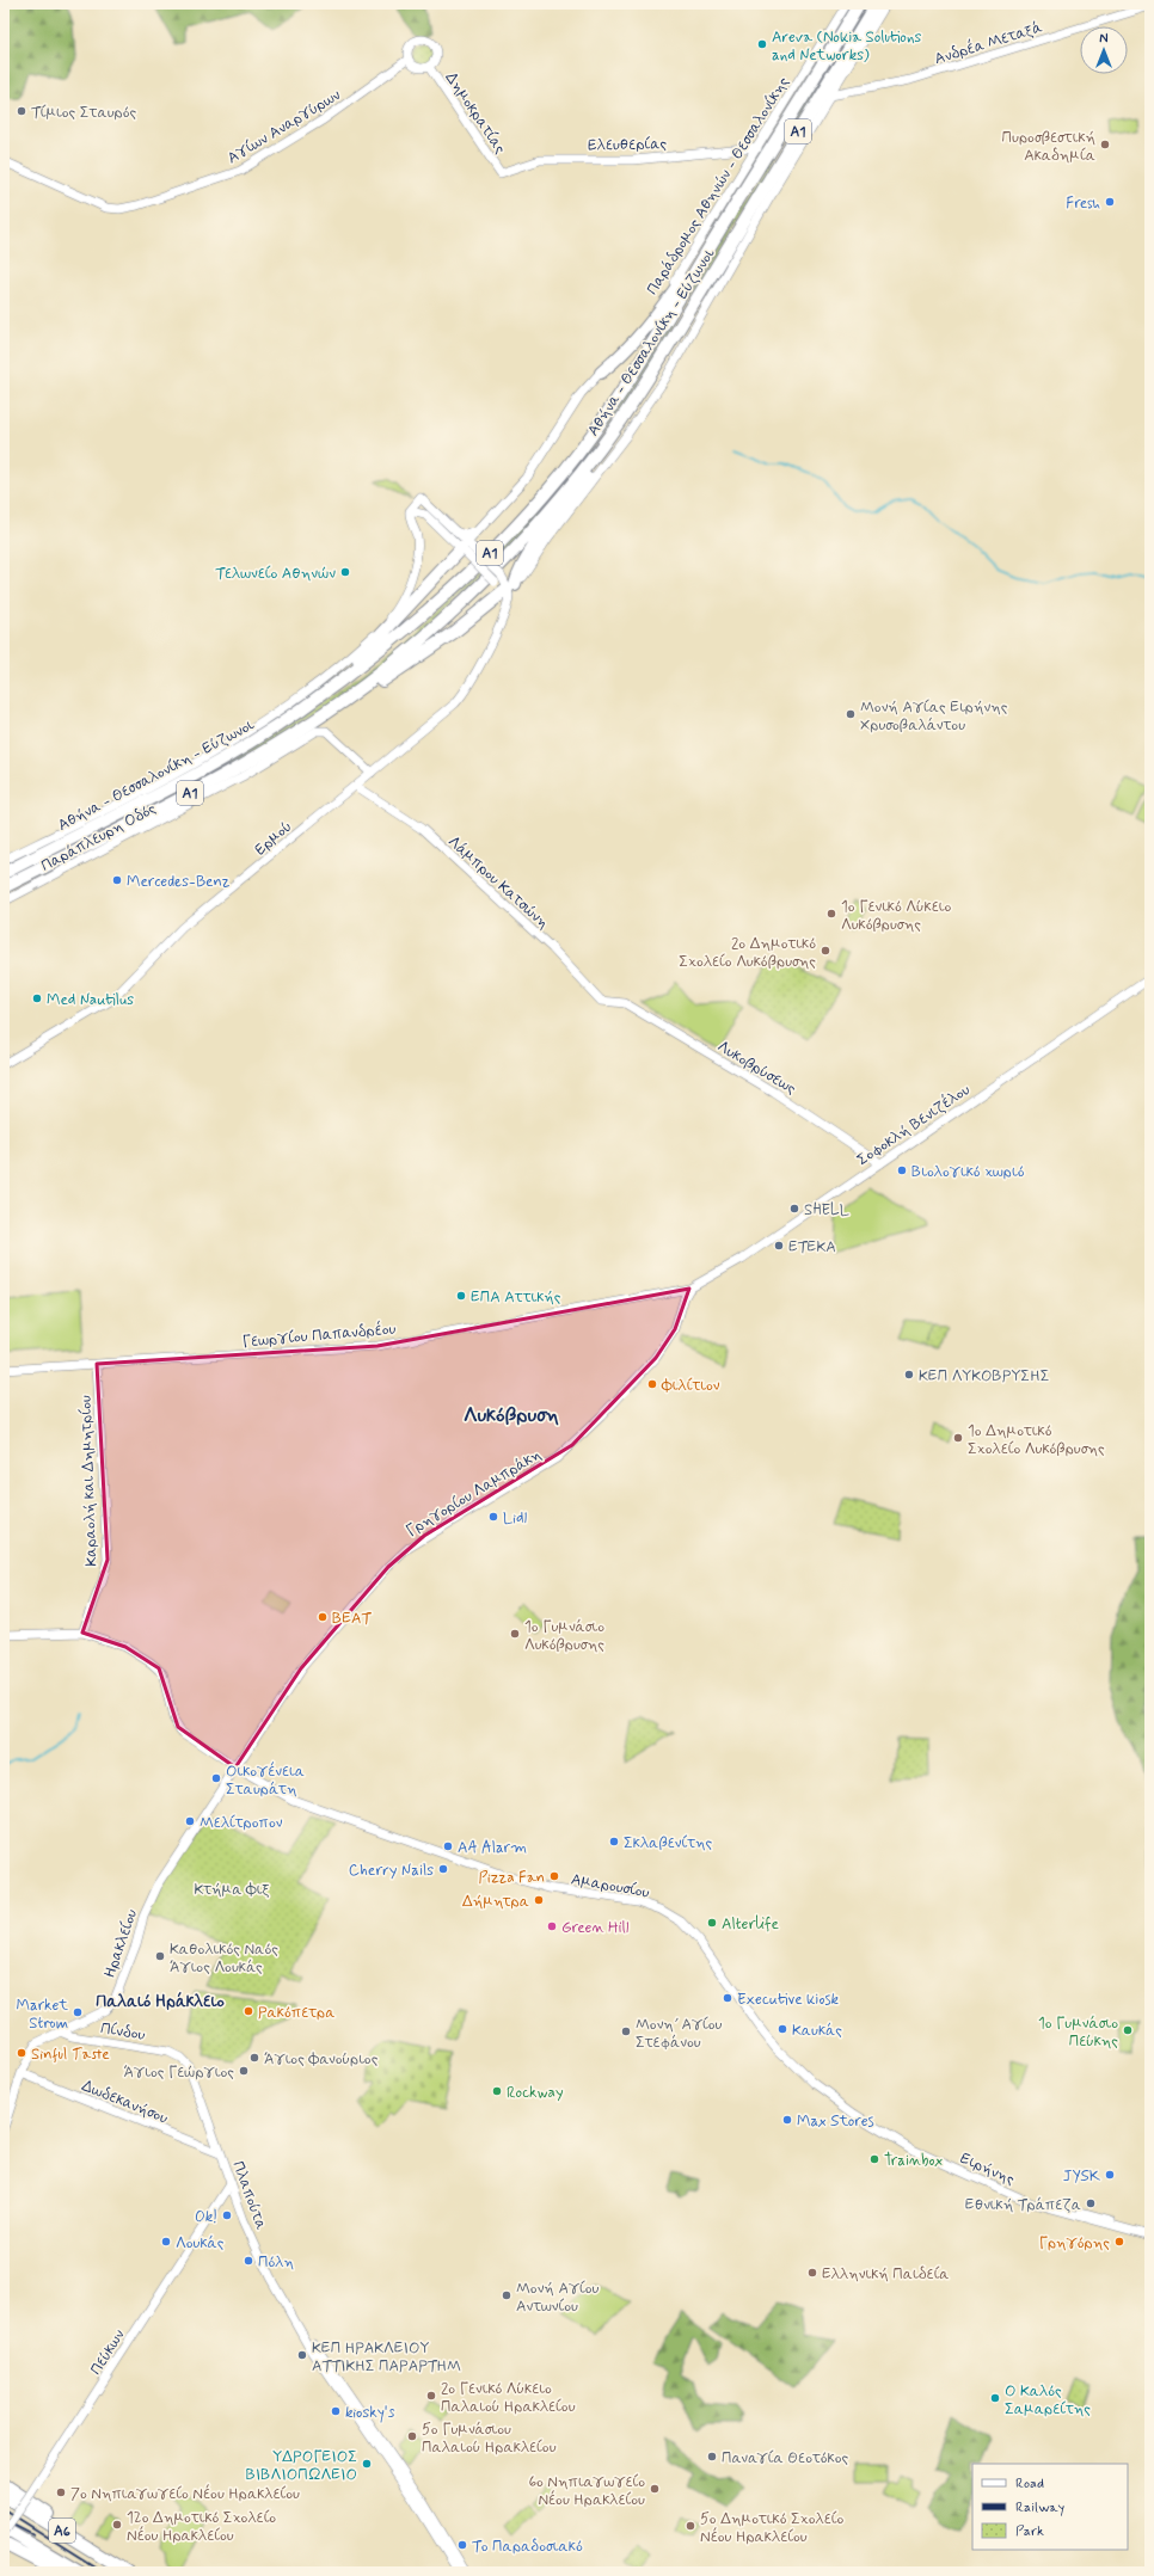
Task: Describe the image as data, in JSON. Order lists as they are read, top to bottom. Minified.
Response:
{"streets":{"highway":["Α1","Αθήνα - Θεσσαλονίκη - Εύζωνοι","Α6"],"main road":["Ανδρέα Μεταξά","Δημοκρατίας","Αγίων Αναργύρων","Ελευθερίας","Παράδρομος Αθηνών - Θεσσαλονίκης","Παράπλευρη Οδός","Ερμού","Λάμπρου Κατσώνη","Λυκοβρύσεως","Σοφοκλή Βενιζέλου","Γεωργίου Παπανδρέου","Καραολή και Δημητρίου","Γρηγορίου Λαμπράκη","Αμαρουσίου","Ηρακλείου","Πίνδου","Δωδεκανήσου","Ειρήνης","Πλαπούτα","Πεύκων"]},"crossings":[["Δημοκρατίας","Αγίων Αναργύρων"],["Δημοκρατίας","Ελευθερίας"],["Ελευθερίας","Παράδρομος Αθηνών - Θεσσαλονίκης"],["Παράπλευρη Οδός","Ερμού"],["Ερμού","Λάμπρου Κατσώνη"],["Λάμπρου Κατσώνη","Λυκοβρύσεως"],["Λυκοβρύσεως","Σοφοκλή Βενιζέλου"],["Σοφοκλή Βενιζέλου","Γεωργίου Παπανδρέου"],["Σοφοκλή Βενιζέλου","Γρηγορίου Λαμπράκη"],["Γεωργίου Παπανδρέου","Καραολή και Δημητρίου"],["Γεωργίου Παπανδρέου","Γρηγορίου Λαμπράκη"],["Γρηγορίου Λαμπράκη","Αμαρουσίου"],["Γρηγορίου Λαμπράκη","Ηρακλείου"],["Αμαρουσίου","Ηρακλείου"],["Αμαρουσίου","Ειρήνης"],["Ηρακλείου","Πίνδου"],["Ηρακλείου","Δωδεκανήσου"],["Πίνδου","Πλαπούτα"],["Δωδεκανήσου","Πλαπούτα"],["Πλαπούτα","Πεύκων"]],"districts":["Λυκόβρυση","Παλαιό Ηράκλειο"],"parks":["Κτήμα Φιξ"],"places":["Areva (Nokia Solutions and Networks)","Τίμιος Σταυρός","Πυροσβεστική Ακαδημία","Fresh","Τελωνείο Αθηνών","Μονή Αγίας Ειρήνης Χρυσοβαλάντου","Mercedes-Benz","1ο Γενικό Λύκειο Λυκόβρυσης","2ο Δημοτικό Σχολείο Λυκόβρυσης","Med Nautilus","Βιολογικό χωριό","SHELL","ΕΤΕΚΑ","ΕΠΑ Αττικής","ΚΕΠ ΛΥΚΟΒΡΥΣΗΣ","Φιλίτιον","1ο Δημοτικό Σχολείο Λυκόβρυσης","Lidl","ΒΕΑΤ","1ο Γυμνάσιο Λυκόβρυσης","Οικογένεια Σταυράτη","Μελίτροπον","Σκλαβενίτης","AA Alarm","Cherry Nails","Pizza Fan","Δήμητρα","Alterlife","Green Hill","Καθολικός Ναός Άγιος Λουκάς","Executive kiosk","Ρακόπετρα","Market Strom","Καυκάς","1ο Γυμνάσιο Πεύκης","Μονη΄Αγίου Στεφάνου","Sinful Taste","Άγιος Φανούριος","Άγιος Γεώργιος","Rockway","Max Stores","Trainbox","JYSK","Εθνική Τράπεζα","Ok!","Λουκάς","Γρηγόρης","Πόλη","Ελληνική Παιδεία","Μονή Αγίου Αντωνίου","ΚΕΠ ΗΡΑΚΛΕΙΟΥ ΑΤΤΙΚΗΣ ΠΑΡΑΡΤΗΜ","2ο Γενικό Λύκειο Παλαιού Ηρακλείου","Ο Καλός Σαμαρείτης","kiosky's","5ο Γυμνάσιου Παλαιού Ηρακλείου","Παναγία Θεοτόκος","ΥΔΡΟΓΕΙΟΣ ΒΙΒΛΙΟΠΩΛΕΙΟ","6ο Νηπιαγωγείο Νέου Ηρακλείου","7ο Νηπιαγωγείο Νέου Ηρακλείου","12ο Δημοτικό Σχολείο Νέου Ηρακλείου","5ο Δημοτικό Σχολείο Νέου Ηρακλείου","Το Παραδοσιακό"],"legend":["Road","Railway","Park"],"north":"top"}
